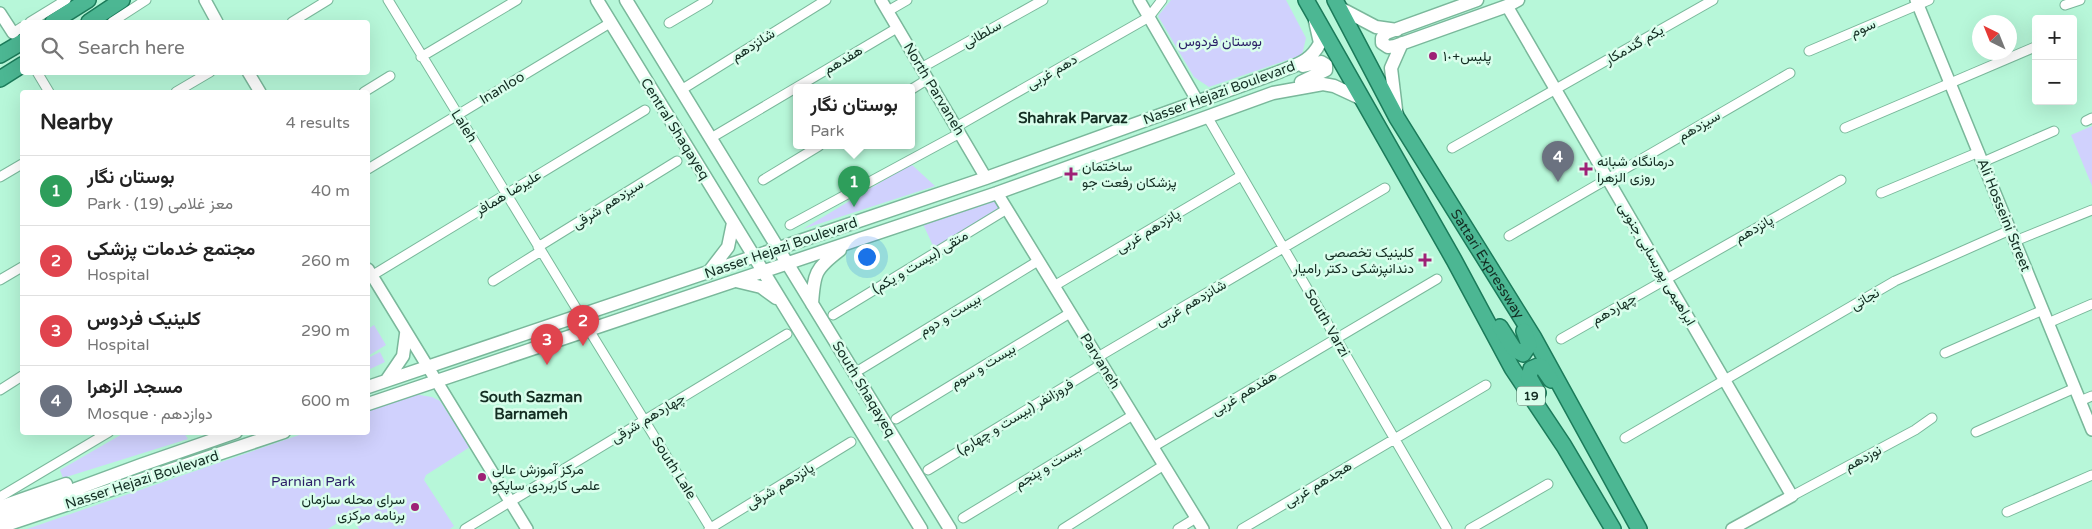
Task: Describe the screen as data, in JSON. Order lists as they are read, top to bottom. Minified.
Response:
{"streets":{"highway":["Sattari Expressway","19"],"main road":["Nasser Hejazi Boulevard","Central Shaqayeq","South Shaqayeq"],"street":["سوم","سلطانی","شانزدهم","یکم گندمکار","هفدهم","دهم غربی","Inanloo","North Parvaneh","Laleh","سیزدهم","علیرضا همافر","سیزدهم شرقی","Ali Hosseini Street","پانزدهم","پانزدهم غربی","متقی (بیست و یکم)","ابراهیمی پوربسابی جنوبی","نجاتی","شانزدهم غربی","چهاردهم","بیست و دوم","South Varzi","Parvaneh","بیست و سوم","هفدهم غربی","فروزانفر (بیست و چهارم)","چهاردهم شرقی","نوزدهم","بیست و پنجم","South Lale","هجدهم غربی","پانزدهم شرقی"]},"crossings":[["سوم","Ali Hosseini Street"],["سلطانی","North Parvaneh"],["شانزدهم","Central Shaqayeq"],["یکم گندمکار","ابراهیمی پوربسابی جنوبی"],["هفدهم","North Parvaneh"],["هفدهم","Central Shaqayeq"],["دهم غربی","North Parvaneh"],["Inanloo","Laleh"],["Inanloo","Central Shaqayeq"],["North Parvaneh","Nasser Hejazi Boulevard"],["Nasser Hejazi Boulevard","Laleh"],["Nasser Hejazi Boulevard","Central Shaqayeq"],["Nasser Hejazi Boulevard","Sattari Expressway"],["Nasser Hejazi Boulevard","South Varzi"],["Nasser Hejazi Boulevard","Parvaneh"],["Nasser Hejazi Boulevard","South Shaqayeq"],["Nasser Hejazi Boulevard","19"],["Nasser Hejazi Boulevard","South Lale"],["Laleh","علیرضا همافر"],["Laleh","سیزدهم شرقی"],["سیزدهم","ابراهیمی پوربسابی جنوبی"],["Central Shaqayeq","South Shaqayeq"],["Ali Hosseini Street","نجاتی"],["پانزدهم","ابراهیمی پوربسابی جنوبی"],["پانزدهم","چهاردهم"],["پانزدهم غربی","South Varzi"],["پانزدهم غربی","Parvaneh"],["متقی (بیست و یکم)","Parvaneh"],["Sattari Expressway","19"],["ابراهیمی پوربسابی جنوبی","نجاتی"],["ابراهیمی پوربسابی جنوبی","چهاردهم"],["ابراهیمی پوربسابی جنوبی","نوزدهم"],["شانزدهم غربی","South Varzi"],["شانزدهم غربی","Parvaneh"],["شانزدهم غربی","فروزانفر (بیست و چهارم)"],["بیست و دوم","Parvaneh"],["South Varzi","هفدهم غربی"],["South Varzi","هجدهم غربی"],["Parvaneh","بیست و سوم"],["Parvaneh","هفدهم غربی"],["Parvaneh","فروزانفر (بیست و چهارم)"],["Parvaneh","بیست و پنجم"],["چهاردهم شرقی","South Lale"],["South Lale","پانزدهم شرقی"]],"districts":["Shahrak Parvaz","South Sazman Barnameh"],"parks":["بوستان فردوس","Parnian Park"],"places":{"other":["پلیس+١٠","مرکز آموزش عالی علمی کاربردی ساپکو","سرای محله سازمان برنامه مرکزی"],"health":["درمانگاه شبانه روزی الزهرا","ساختمان پزشكان رفعت جو","کلینیک تخصصی دندانپزشکی دکتر رامیار"]},"north":"top left","page":{"map_buttons":["+","−"],"search":"Search here","popup":["بوستان نگار","Park"],"heading":["Nearby","4 results"],"pins":["4","1","2","3"],"list":[{"mark":"1","name":"بوستان نگار","note":"Park · معز غلامی (19)","value":"40 m"},{"mark":"2","name":"مجتمع خدمات پزشکی","note":"Hospital","value":"260 m"},{"mark":"3","name":"کلینیک فردوس","note":"Hospital","value":"290 m"},{"mark":"4","name":"مسجد الزهرا","note":"Mosque · دوازدهم","value":"600 m"}]}}
